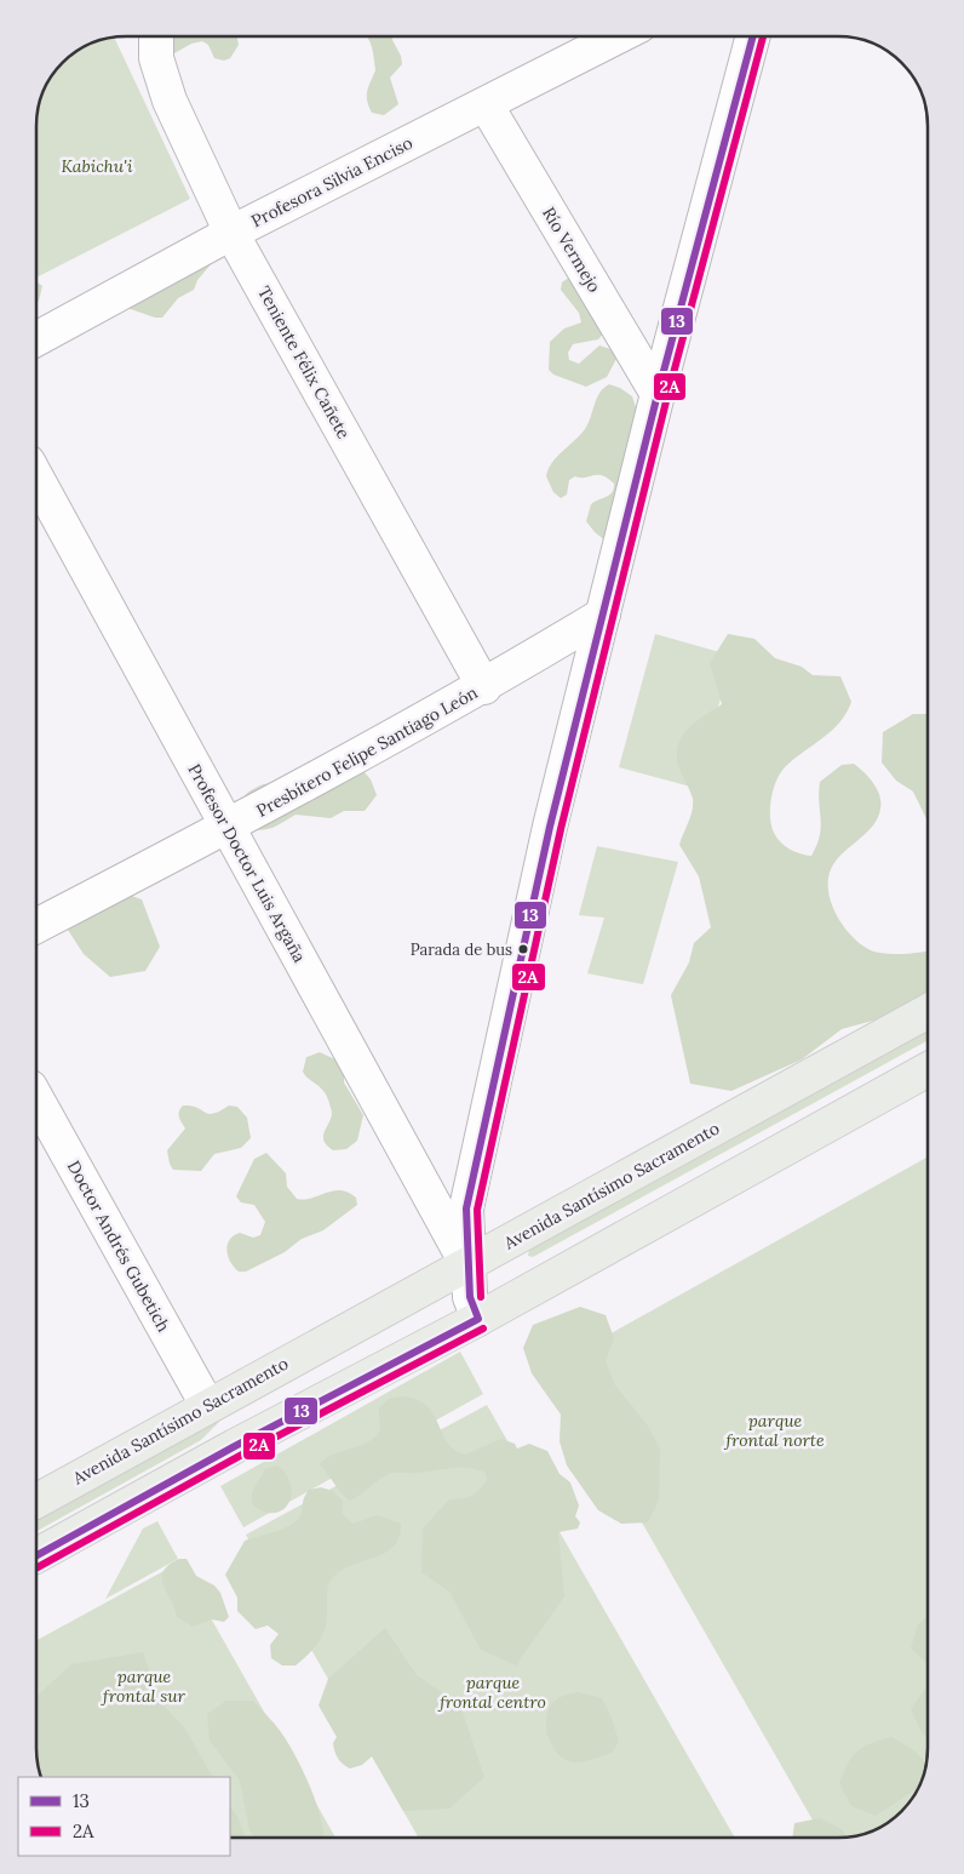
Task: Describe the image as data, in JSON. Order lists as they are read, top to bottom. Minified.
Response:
{"streets":{"main road":["Avenida Santísimo Sacramento"],"street":["Profesora Silvia Enciso","Río Vermejo","Teniente Félix Cañete","Presbítero Felipe Santiago León","Profesor Doctor Luis Argaña","Doctor Andrés Gubetich"]},"crossings":[["Profesora Silvia Enciso","Río Vermejo"],["Profesora Silvia Enciso","Teniente Félix Cañete"],["Teniente Félix Cañete","Presbítero Felipe Santiago León"],["Presbítero Felipe Santiago León","Profesor Doctor Luis Argaña"],["Profesor Doctor Luis Argaña","Avenida Santísimo Sacramento"],["Avenida Santísimo Sacramento","Doctor Andrés Gubetich"]],"parks":["Kabichu'i","parque frontal norte","parque frontal sur","parque frontal centro"],"places":["Parada de bus"],"lines":["transit line 13","transit line 2A"],"legend":["13","2A"]}
